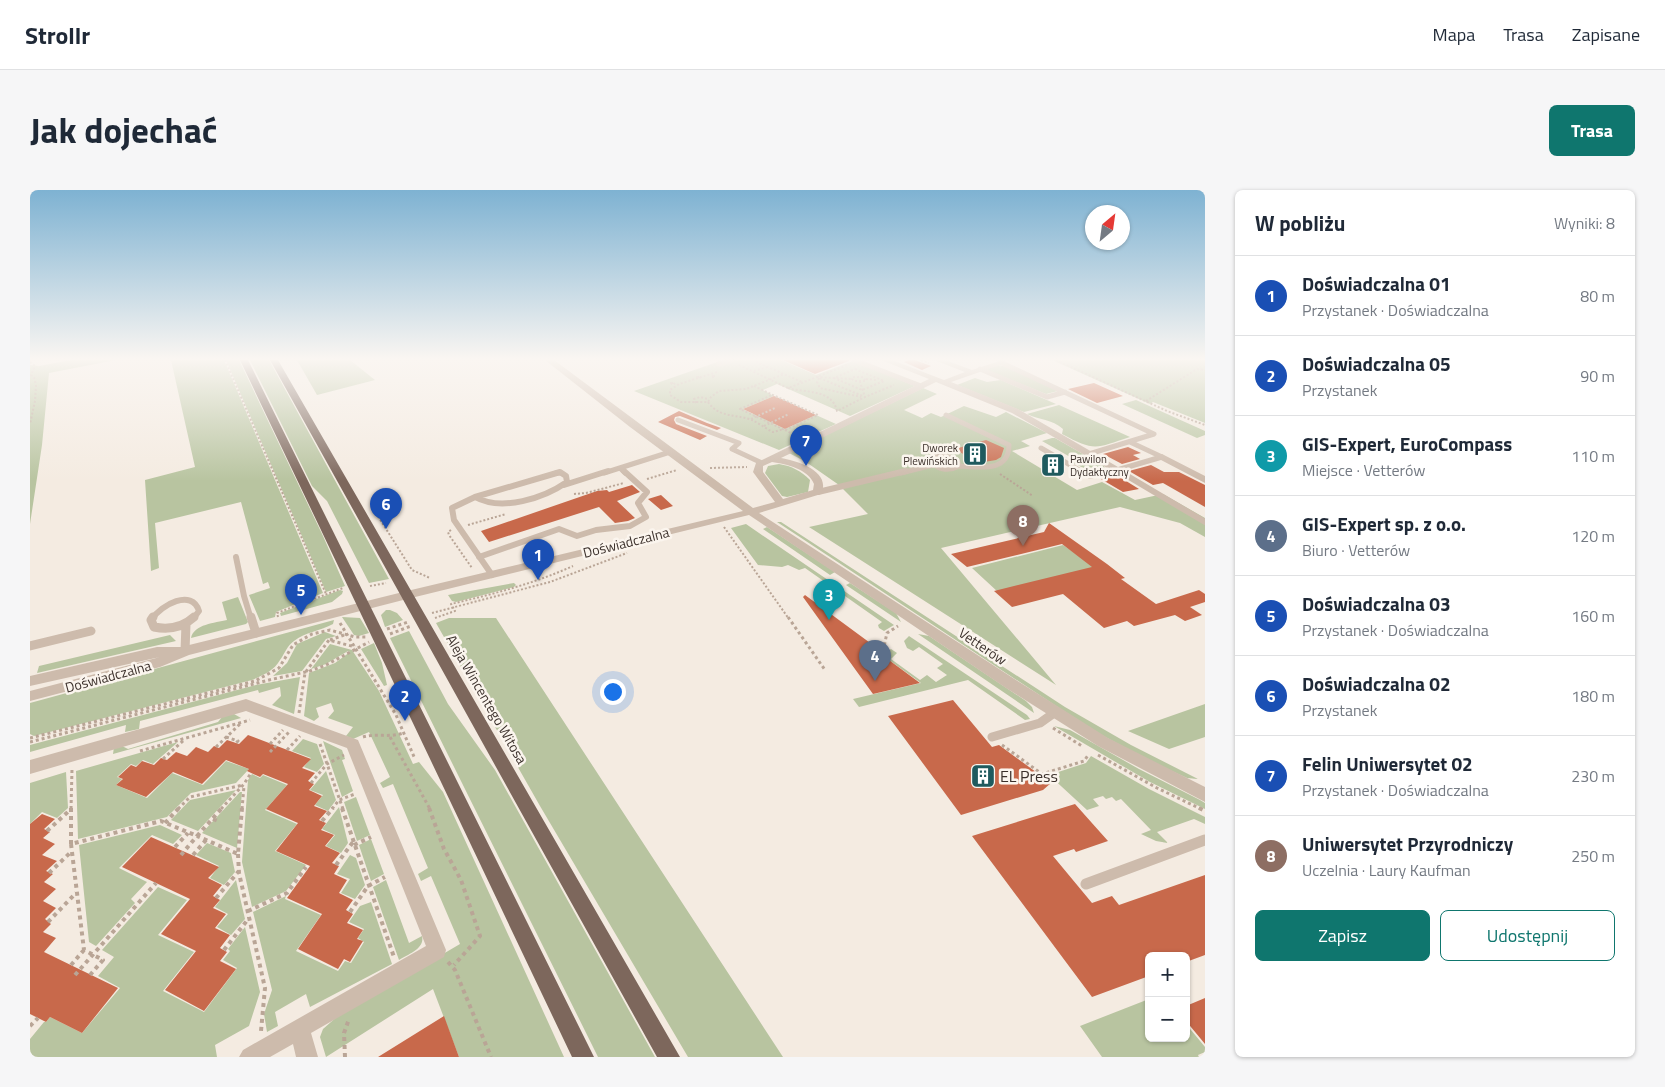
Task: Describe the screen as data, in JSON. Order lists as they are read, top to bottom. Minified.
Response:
{"streets":{"main road":["Aleja Wincentego Witosa"],"street":["Doświadczalna","Vetterów"]},"crossings":[["Doświadczalna","Vetterów"],["Doświadczalna","Aleja Wincentego Witosa"]],"places":{"building":["Dworek Plewińskich","Pawilon Dydaktyczny","EL Press"]},"north":"top right","page":{"header":"Strollr","nav":["Mapa","Trasa","Zapisane"],"title":"Jak dojechać","buttons":["Trasa",["Zapisz","Udostępnij"]],"heading":["W pobliżu","Wyniki: 8"],"list":[{"mark":"1","name":"Doświadczalna 01","note":"Przystanek · Doświadczalna","value":"80 m"},{"mark":"2","name":"Doświadczalna 05","note":"Przystanek","value":"90 m"},{"mark":"3","name":"GIS-Expert, EuroCompass","note":"Miejsce · Vetterów","value":"110 m"},{"mark":"4","name":"GIS-Expert sp. z o.o.","note":"Biuro · Vetterów","value":"120 m"},{"mark":"5","name":"Doświadczalna 03","note":"Przystanek · Doświadczalna","value":"160 m"},{"mark":"6","name":"Doświadczalna 02","note":"Przystanek","value":"180 m"},{"mark":"7","name":"Felin Uniwersytet 02","note":"Przystanek · Doświadczalna","value":"230 m"},{"mark":"8","name":"Uniwersytet Przyrodniczy","note":"Uczelnia · Laury Kaufman","value":"250 m"}],"pins":["7","6","8","1","5","3","4","2"],"map_buttons":["+","−"]}}
